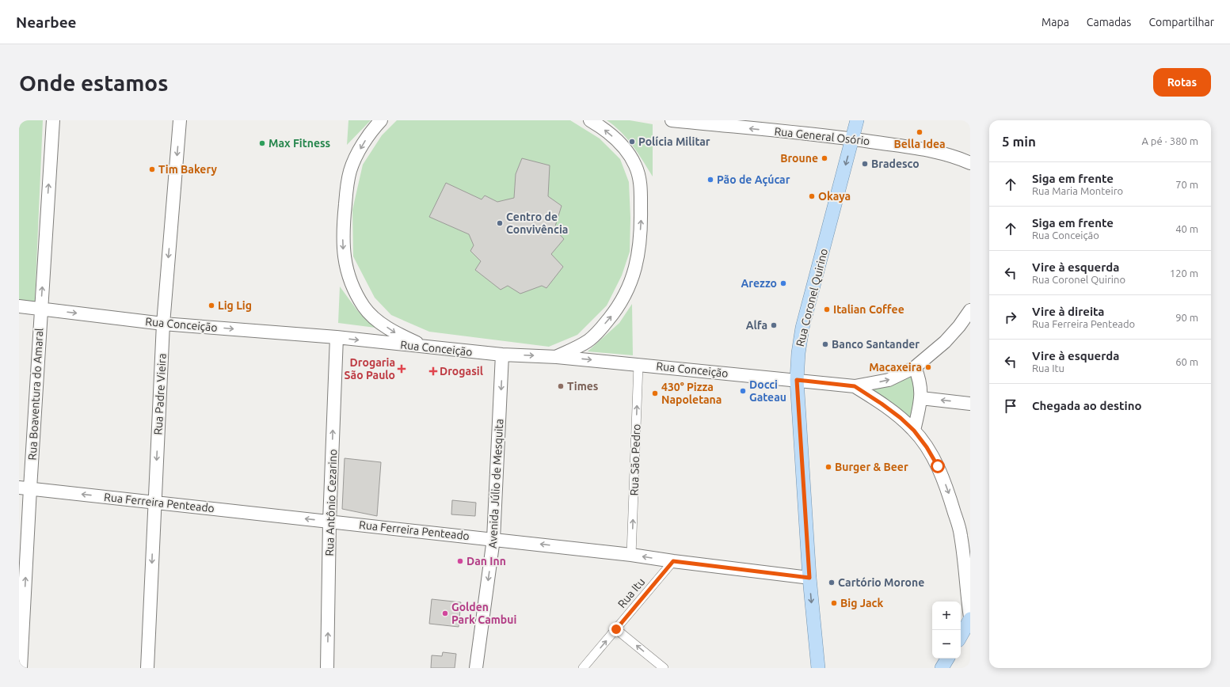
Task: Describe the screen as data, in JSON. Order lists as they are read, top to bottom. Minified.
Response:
{"streets":{"main road":["Rua General Osório","Rua Coronel Quirino","Rua Conceição","Rua Boaventura do Amaral","Rua Padre Vieira","Avenida Júlio de Mesquita","Rua Ferreira Penteado","Rua Antônio Cezarino"],"street":["Rua São Pedro","Rua Itu"]},"crossings":[["Rua General Osório","Rua Coronel Quirino"],["Rua Coronel Quirino","Rua Conceição"],["Rua Coronel Quirino","Rua Ferreira Penteado"],["Rua Conceição","Rua Boaventura do Amaral"],["Rua Conceição","Rua Padre Vieira"],["Rua Conceição","Rua São Pedro"],["Rua Conceição","Avenida Júlio de Mesquita"],["Rua Conceição","Rua Antônio Cezarino"],["Rua Boaventura do Amaral","Rua Ferreira Penteado"],["Rua Padre Vieira","Rua Ferreira Penteado"],["Rua São Pedro","Rua Ferreira Penteado"],["Avenida Júlio de Mesquita","Rua Ferreira Penteado"],["Rua Ferreira Penteado","Rua Antônio Cezarino"],["Rua Ferreira Penteado","Rua Itu"]],"one_way":["Rua General Osório","Rua Coronel Quirino","Rua Conceição","Rua Boaventura do Amaral","Rua Padre Vieira","Rua São Pedro","Avenida Júlio de Mesquita","Rua Ferreira Penteado","Rua Antônio Cezarino","Rua Itu"],"places":{"other":["Bella Idea","Polícia Militar","Max Fitness","Broune","Bradesco","Tim Bakery","Pão de Açúcar","Okaya","Centro de Convivência","Arezzo","Lig Lig","Italian Coffee","Alfa","Banco Santander","Macaxeira","Times","Docci Gateau","430° Pizza Napoletana","Burger & Beer","Dan Inn","Cartório Morone","Big Jack","Golden Park Cambui"],"health":["Drogaria São Paulo","Drogasil"]},"page":{"header":"Nearbee","nav":["Mapa","Camadas","Compartilhar"],"buttons":"Rotas","title":"Onde estamos","heading":["5 min","A pé · 380 m"],"list":[["Siga em frente","Rua Maria Monteiro","70 m"],["Siga em frente","Rua Conceição","40 m"],["Vire à esquerda","Rua Coronel Quirino","120 m"],["Vire à direita","Rua Ferreira Penteado","90 m"],["Vire à esquerda","Rua Itu","60 m"],"Chegada ao destino"],"map_buttons":["+","−"]}}
